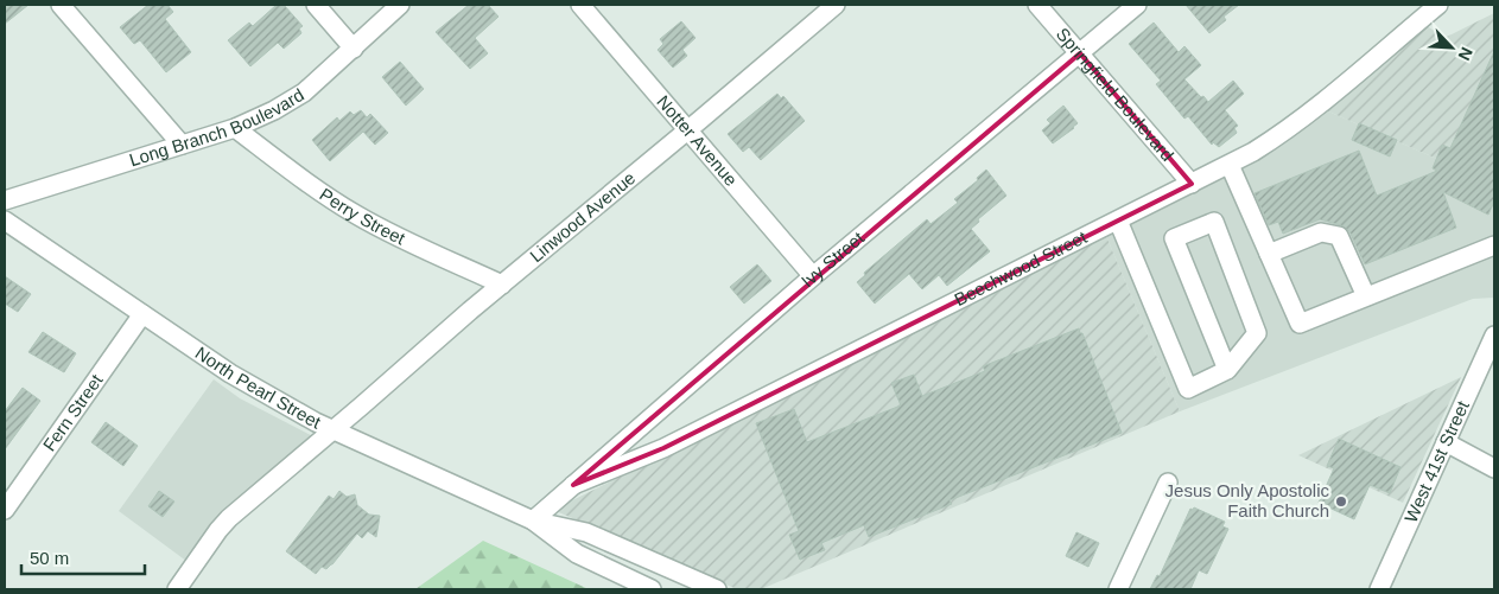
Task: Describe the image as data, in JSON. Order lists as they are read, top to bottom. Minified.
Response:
{"streets":{"street":["Springfield Boulevard","Long Branch Boulevard","Notter Avenue","Perry Street","Linwood Avenue","Ivy Street","Beechwood Street","North Pearl Street","Fern Street","West 41st Street"]},"crossings":[["Springfield Boulevard","Ivy Street"],["Springfield Boulevard","Beechwood Street"],["Long Branch Boulevard","Perry Street"],["Notter Avenue","Linwood Avenue"],["Notter Avenue","Ivy Street"],["Perry Street","Linwood Avenue"],["Linwood Avenue","North Pearl Street"],["Ivy Street","Beechwood Street"],["Ivy Street","North Pearl Street"],["North Pearl Street","Fern Street"]],"places":["Jesus Only Apostolic Faith Church"],"scale_bar":"50 m","north":"bottom right"}
